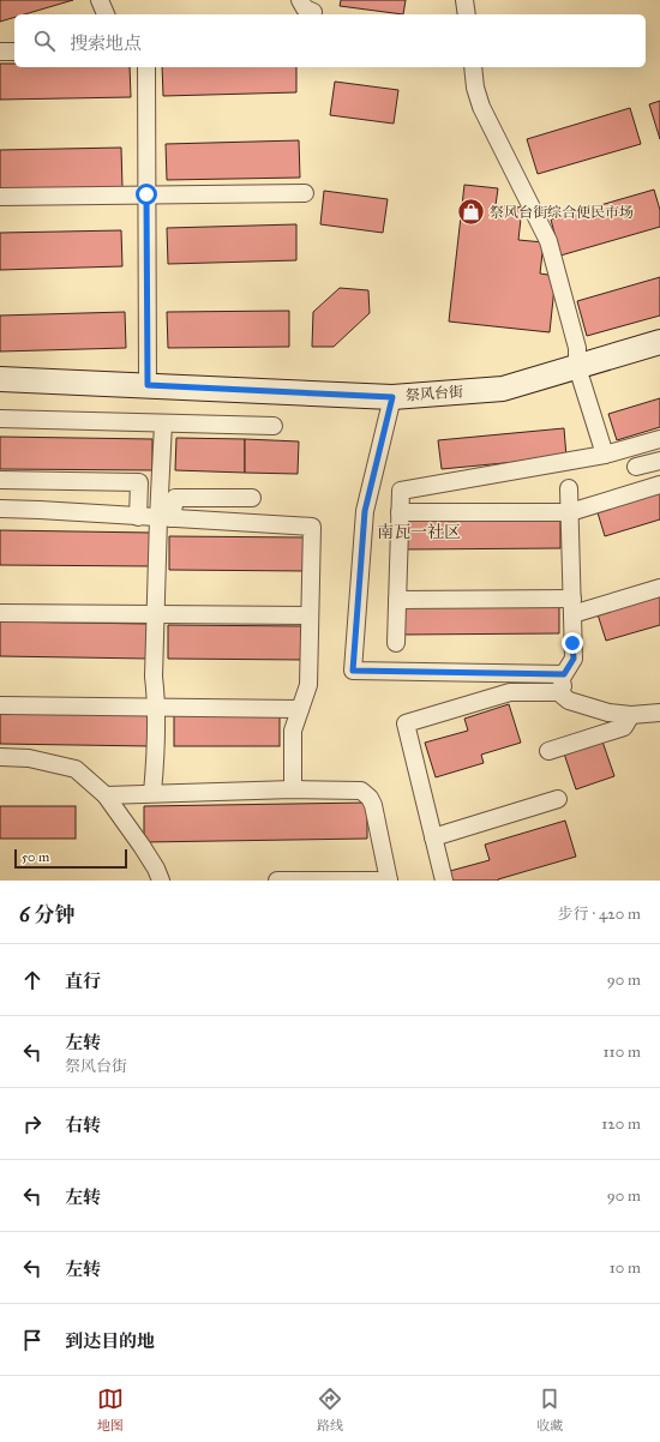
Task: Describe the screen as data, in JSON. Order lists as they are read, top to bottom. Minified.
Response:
{"streets":{"main road":["祭风台街"]},"districts":["南瓦一社区"],"places":{"shop":["祭风台街综合便民市场"]},"scale_bar":"50 m","page":{"search":"搜索地点","scale":"50 m","heading":["6 分钟","步行 · 420 m"],"list":[["直行","90 m"],["左转","祭风台街","110 m"],["右转","120 m"],["左转","90 m"],["左转","10 m"],"到达目的地"],"nav":["地图","路线","收藏"]}}
